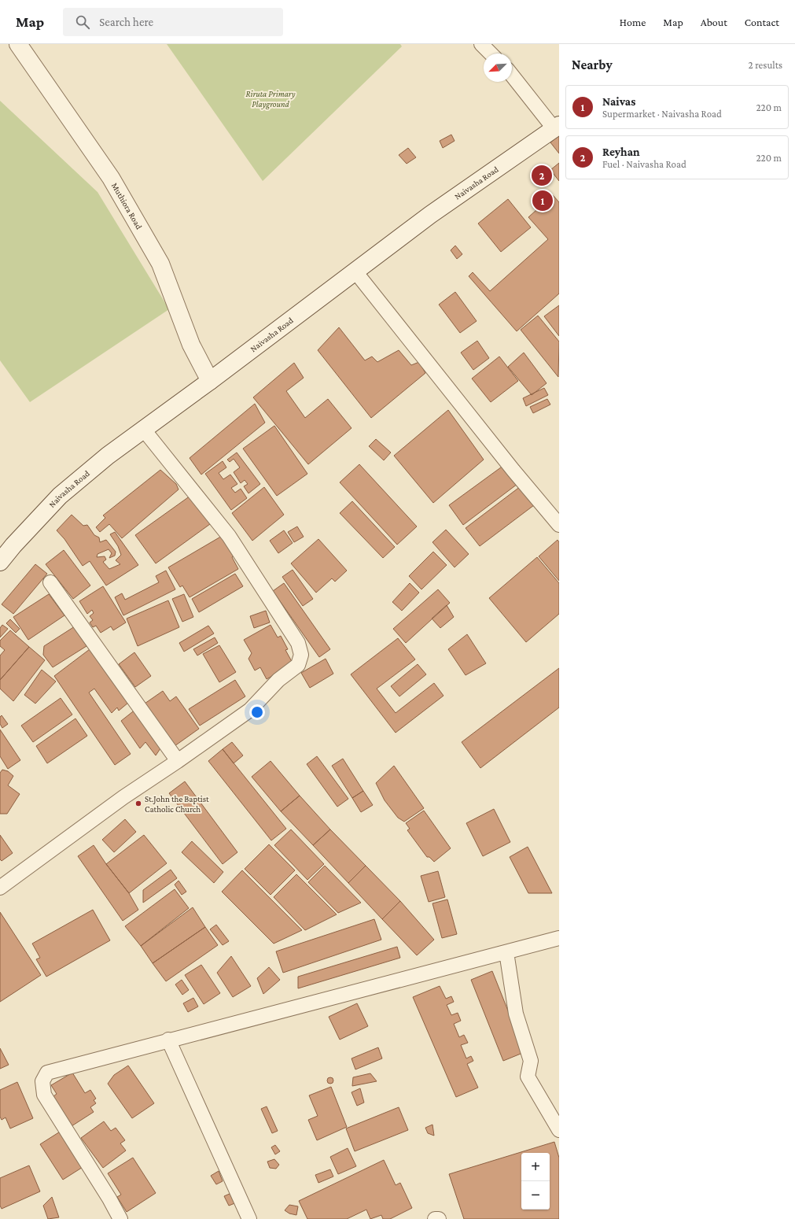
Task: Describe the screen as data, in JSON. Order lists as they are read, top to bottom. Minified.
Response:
{"streets":{"main road":["Naivasha Road","Muthiora Road"]},"crossings":[["Naivasha Road","Muthiora Road"]],"parks":["Riruta Primary Playground"],"places":["St.John the Baptist Catholic Church"],"north":"bottom left","page":{"header":"Map","search":"Search here","nav":["Home","Map","About","Contact"],"heading":["Nearby","2 results"],"list":[{"mark":"1","name":"Naivas","note":"Supermarket · Naivasha Road","value":"220 m"},{"mark":"2","name":"Reyhan","note":"Fuel · Naivasha Road","value":"220 m"}],"pins":["2","1"],"map_buttons":["+","−"]}}
